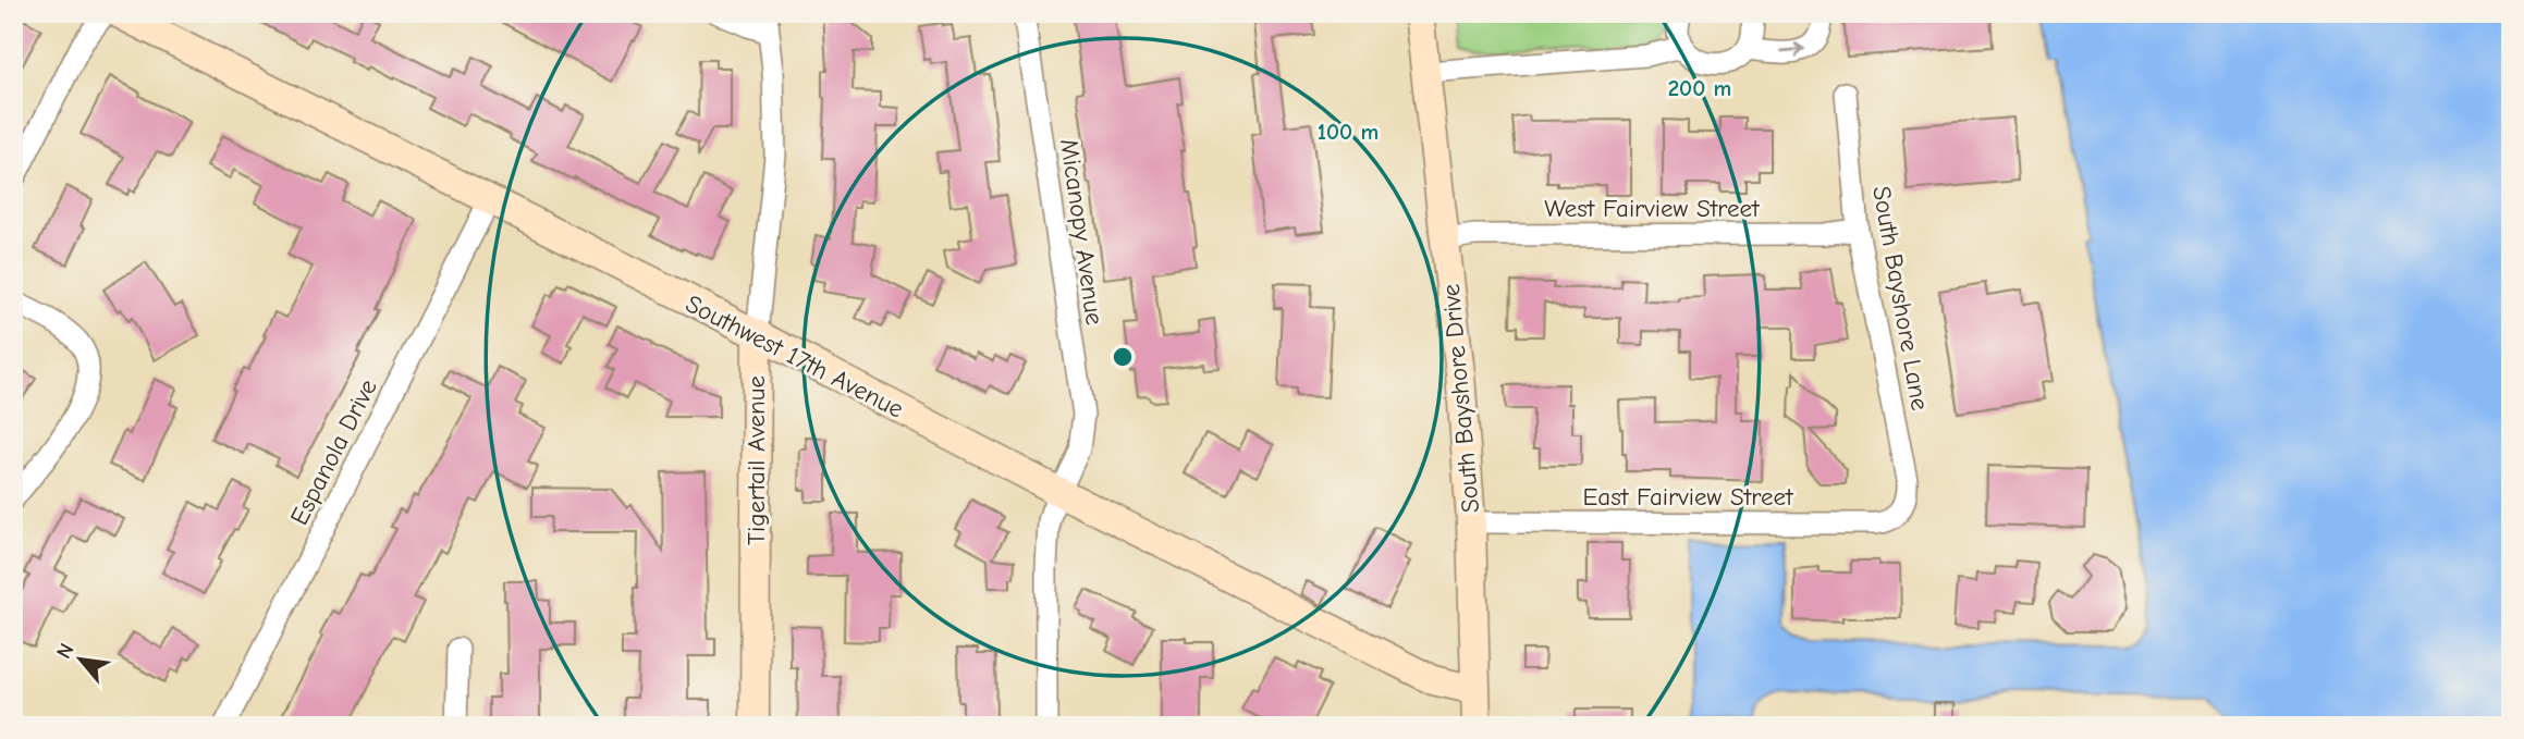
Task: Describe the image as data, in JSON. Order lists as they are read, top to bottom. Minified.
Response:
{"streets":{"main road":["Southwest 17th Avenue","South Bayshore Drive","Tigertail Avenue"],"street":["West Fairview Street","Micanopy Avenue","South Bayshore Lane","Espanola Drive","East Fairview Street"]},"crossings":[["West Fairview Street","South Bayshore Lane"],["West Fairview Street","South Bayshore Drive"],["Micanopy Avenue","Southwest 17th Avenue"],["South Bayshore Lane","East Fairview Street"],["Southwest 17th Avenue","South Bayshore Drive"],["Southwest 17th Avenue","Espanola Drive"],["Southwest 17th Avenue","Tigertail Avenue"],["South Bayshore Drive","East Fairview Street"]],"north":"top left","rings":["200 m","100 m"]}
